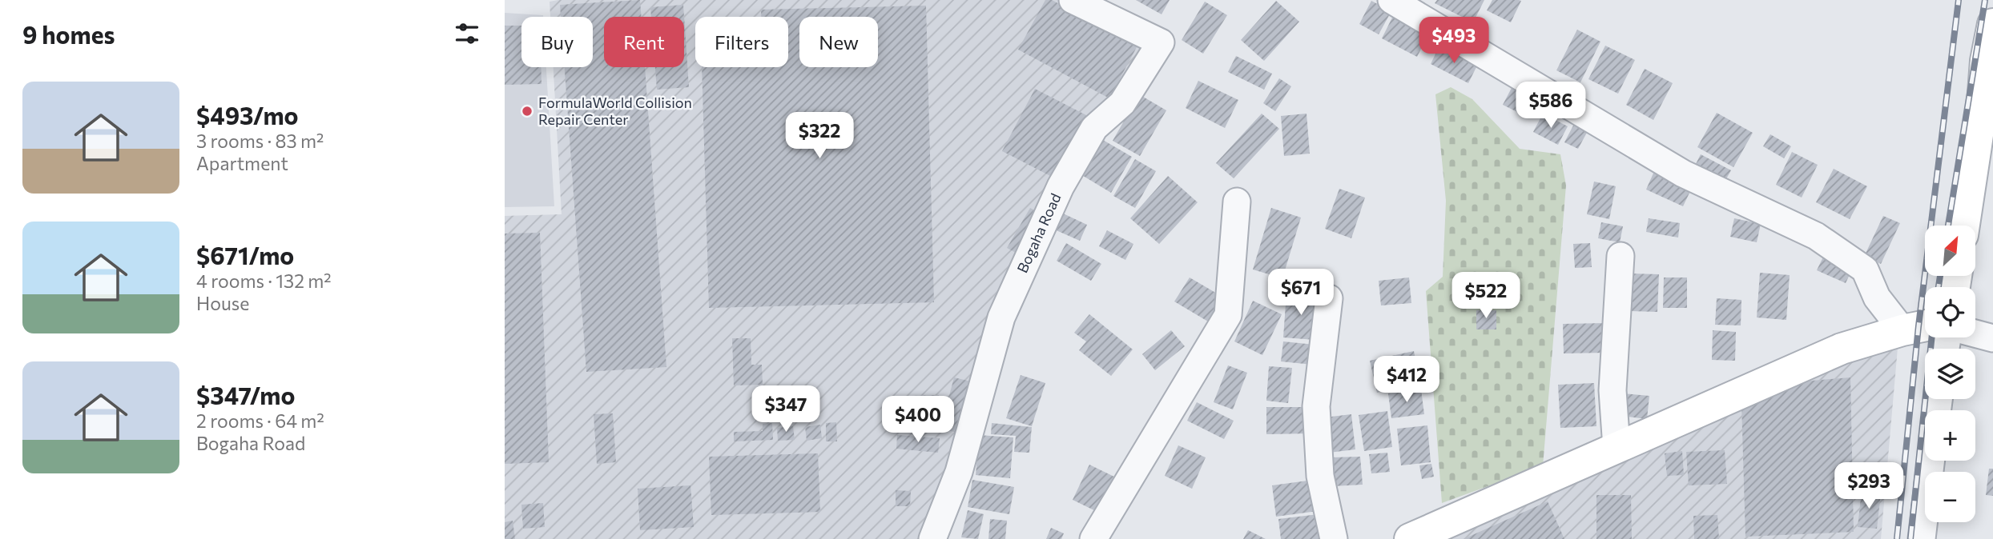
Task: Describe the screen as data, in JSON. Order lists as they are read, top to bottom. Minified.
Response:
{"streets":{"street":["Bogaha Road"]},"places":["FormulaWorld Collision Repair Center"],"north":"top right","page":{"heading":"9 homes","price":["$493","$586","$322","$671","$522","$412","$347","$400","$293"],"chip":["Buy","Rent","Filters","New"],"list":[{"name":"$493/mo","note":"3 rooms · 83 m² · Apartment"},{"name":"$671/mo","note":"4 rooms · 132 m² · House"},{"name":"$347/mo","note":"2 rooms · 64 m² · Bogaha Road"}],"map_buttons":["+","−"]}}
